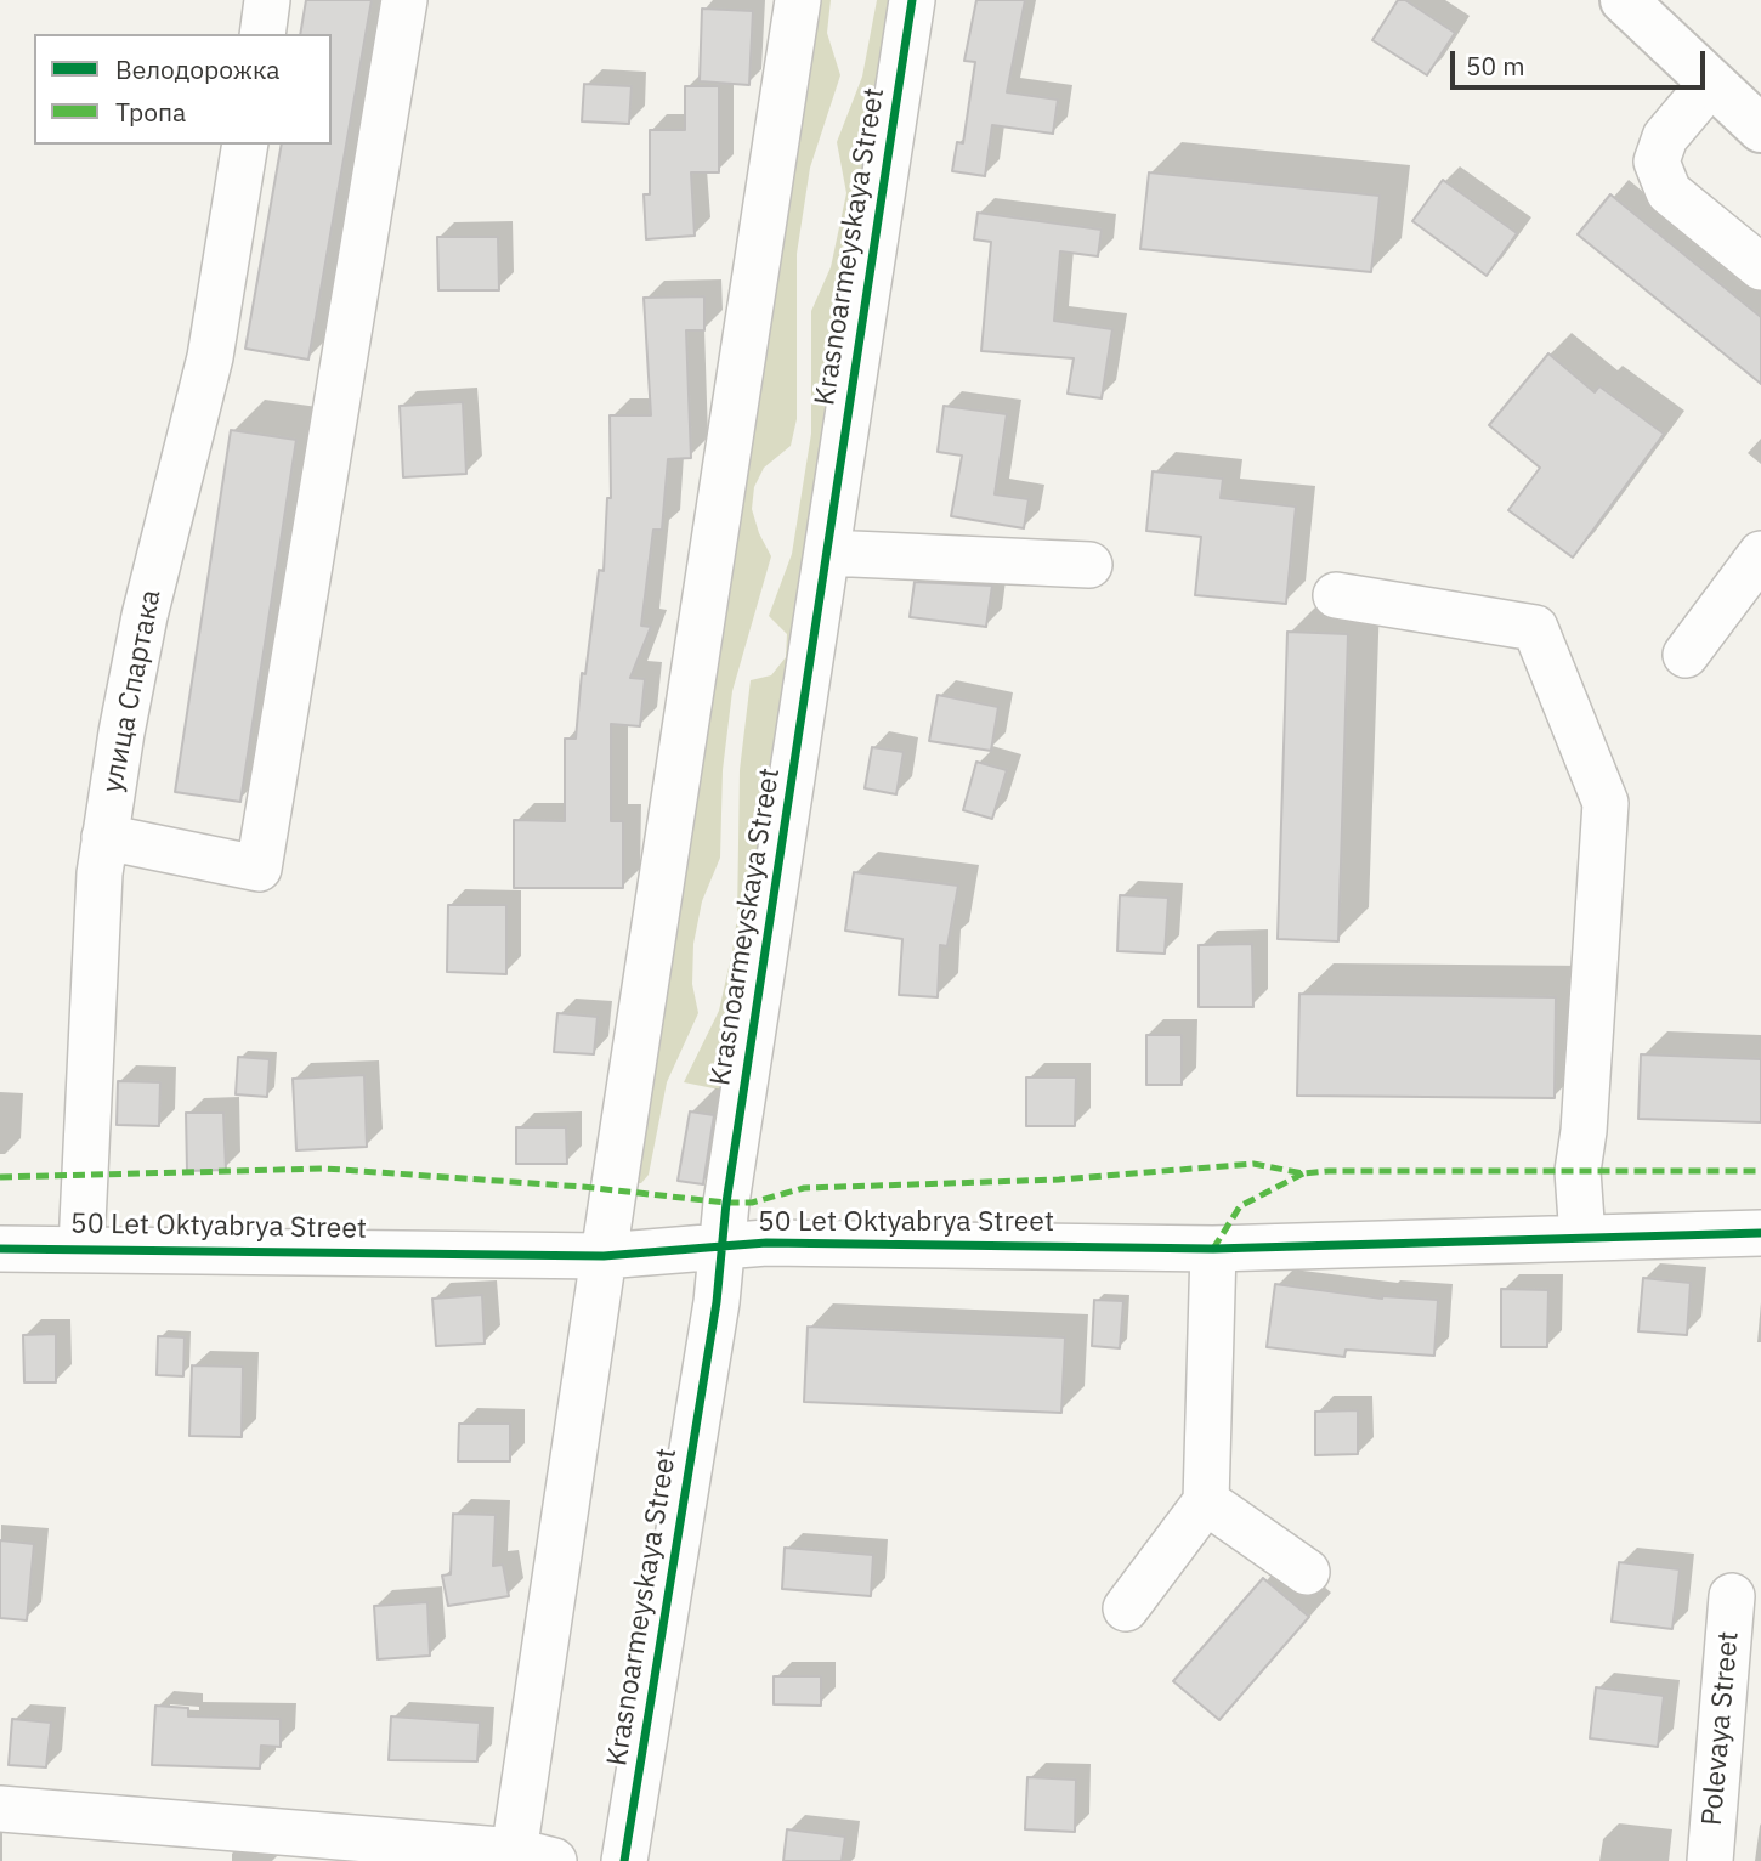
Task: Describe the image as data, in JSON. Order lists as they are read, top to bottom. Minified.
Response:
{"streets":{"street":["Krasnoarmeyskaya Street","улица Спартака","50 Let Oktyabrya Street","Polevaya Street"]},"crossings":[["Krasnoarmeyskaya Street","50 Let Oktyabrya Street"],["улица Спартака","50 Let Oktyabrya Street"]],"legend":["Велодорожка","Тропа"],"scale_bar":"50 m"}
